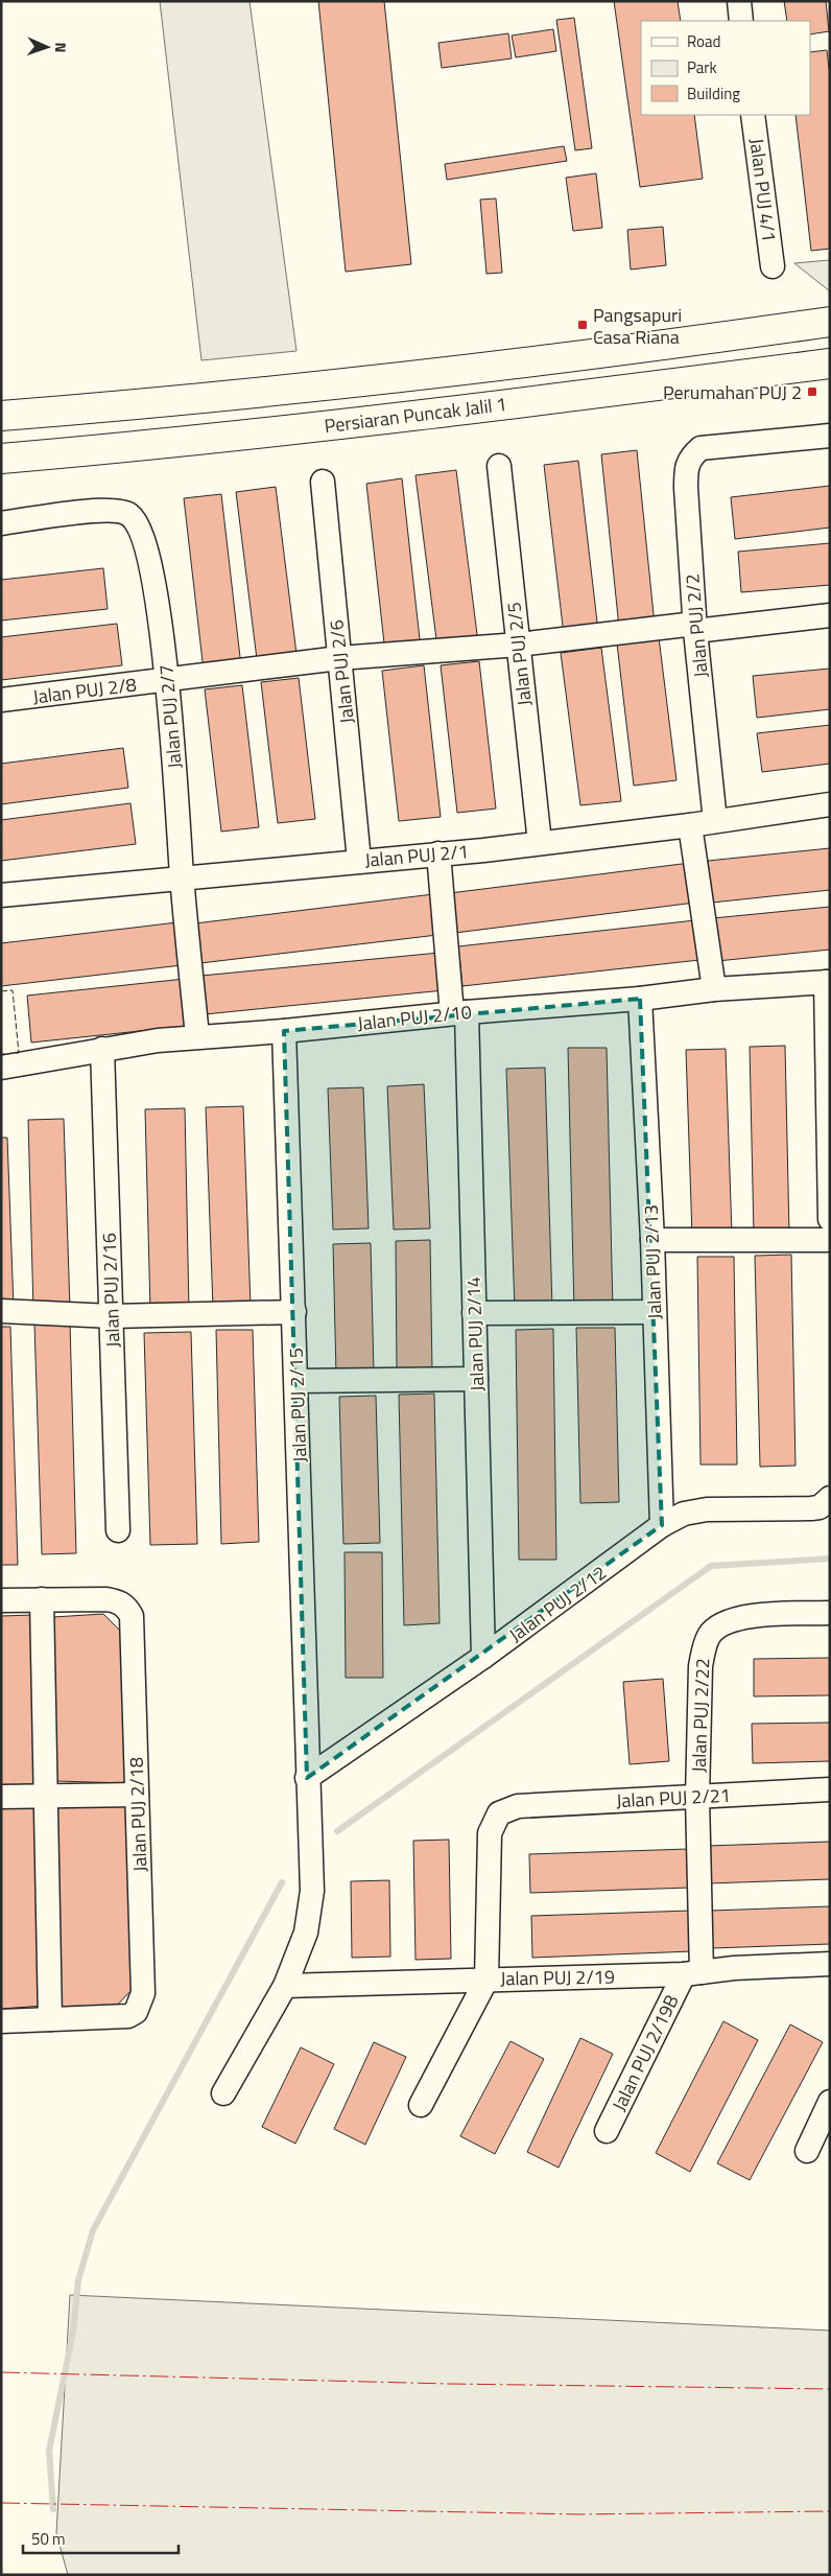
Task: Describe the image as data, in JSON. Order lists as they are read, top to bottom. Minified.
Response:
{"streets":{"main road":["Persiaran Puncak Jalil 1"],"street":["Jalan PUJ 4/1","Jalan PUJ 2/2","Jalan PUJ 2/5","Jalan PUJ 2/6","Jalan PUJ 2/8","Jalan PUJ 2/7","Jalan PUJ 2/1","Jalan PUJ 2/10","Jalan PUJ 2/13","Jalan PUJ 2/16","Jalan PUJ 2/14","Jalan PUJ 2/15","Jalan PUJ 2/12","Jalan PUJ 2/22","Jalan PUJ 2/21","Jalan PUJ 2/18","Jalan PUJ 2/19","Jalan PUJ 2/19B"]},"crossings":[["Jalan PUJ 2/2","Jalan PUJ 2/8"],["Jalan PUJ 2/2","Jalan PUJ 2/1"],["Jalan PUJ 2/5","Jalan PUJ 2/8"],["Jalan PUJ 2/5","Jalan PUJ 2/1"],["Jalan PUJ 2/6","Jalan PUJ 2/8"],["Jalan PUJ 2/6","Jalan PUJ 2/1"],["Jalan PUJ 2/8","Jalan PUJ 2/7"],["Jalan PUJ 2/7","Jalan PUJ 2/1"],["Jalan PUJ 2/7","Jalan PUJ 2/10"],["Jalan PUJ 2/1","Jalan PUJ 2/14"],["Jalan PUJ 2/10","Jalan PUJ 2/13"],["Jalan PUJ 2/10","Jalan PUJ 2/16"],["Jalan PUJ 2/10","Jalan PUJ 2/14"],["Jalan PUJ 2/10","Jalan PUJ 2/15"],["Jalan PUJ 2/13","Jalan PUJ 2/12"],["Jalan PUJ 2/14","Jalan PUJ 2/12"],["Jalan PUJ 2/15","Jalan PUJ 2/12"],["Jalan PUJ 2/22","Jalan PUJ 2/21"],["Jalan PUJ 2/22","Jalan PUJ 2/19"],["Jalan PUJ 2/22","Jalan PUJ 2/19B"],["Jalan PUJ 2/21","Jalan PUJ 2/19"],["Jalan PUJ 2/19","Jalan PUJ 2/19B"]],"places":{"transit":["Pangsapuri Casa Riana","Perumahan PUJ 2"]},"legend":["Road","Park","Building"],"scale_bar":"50 m","north":"right"}
